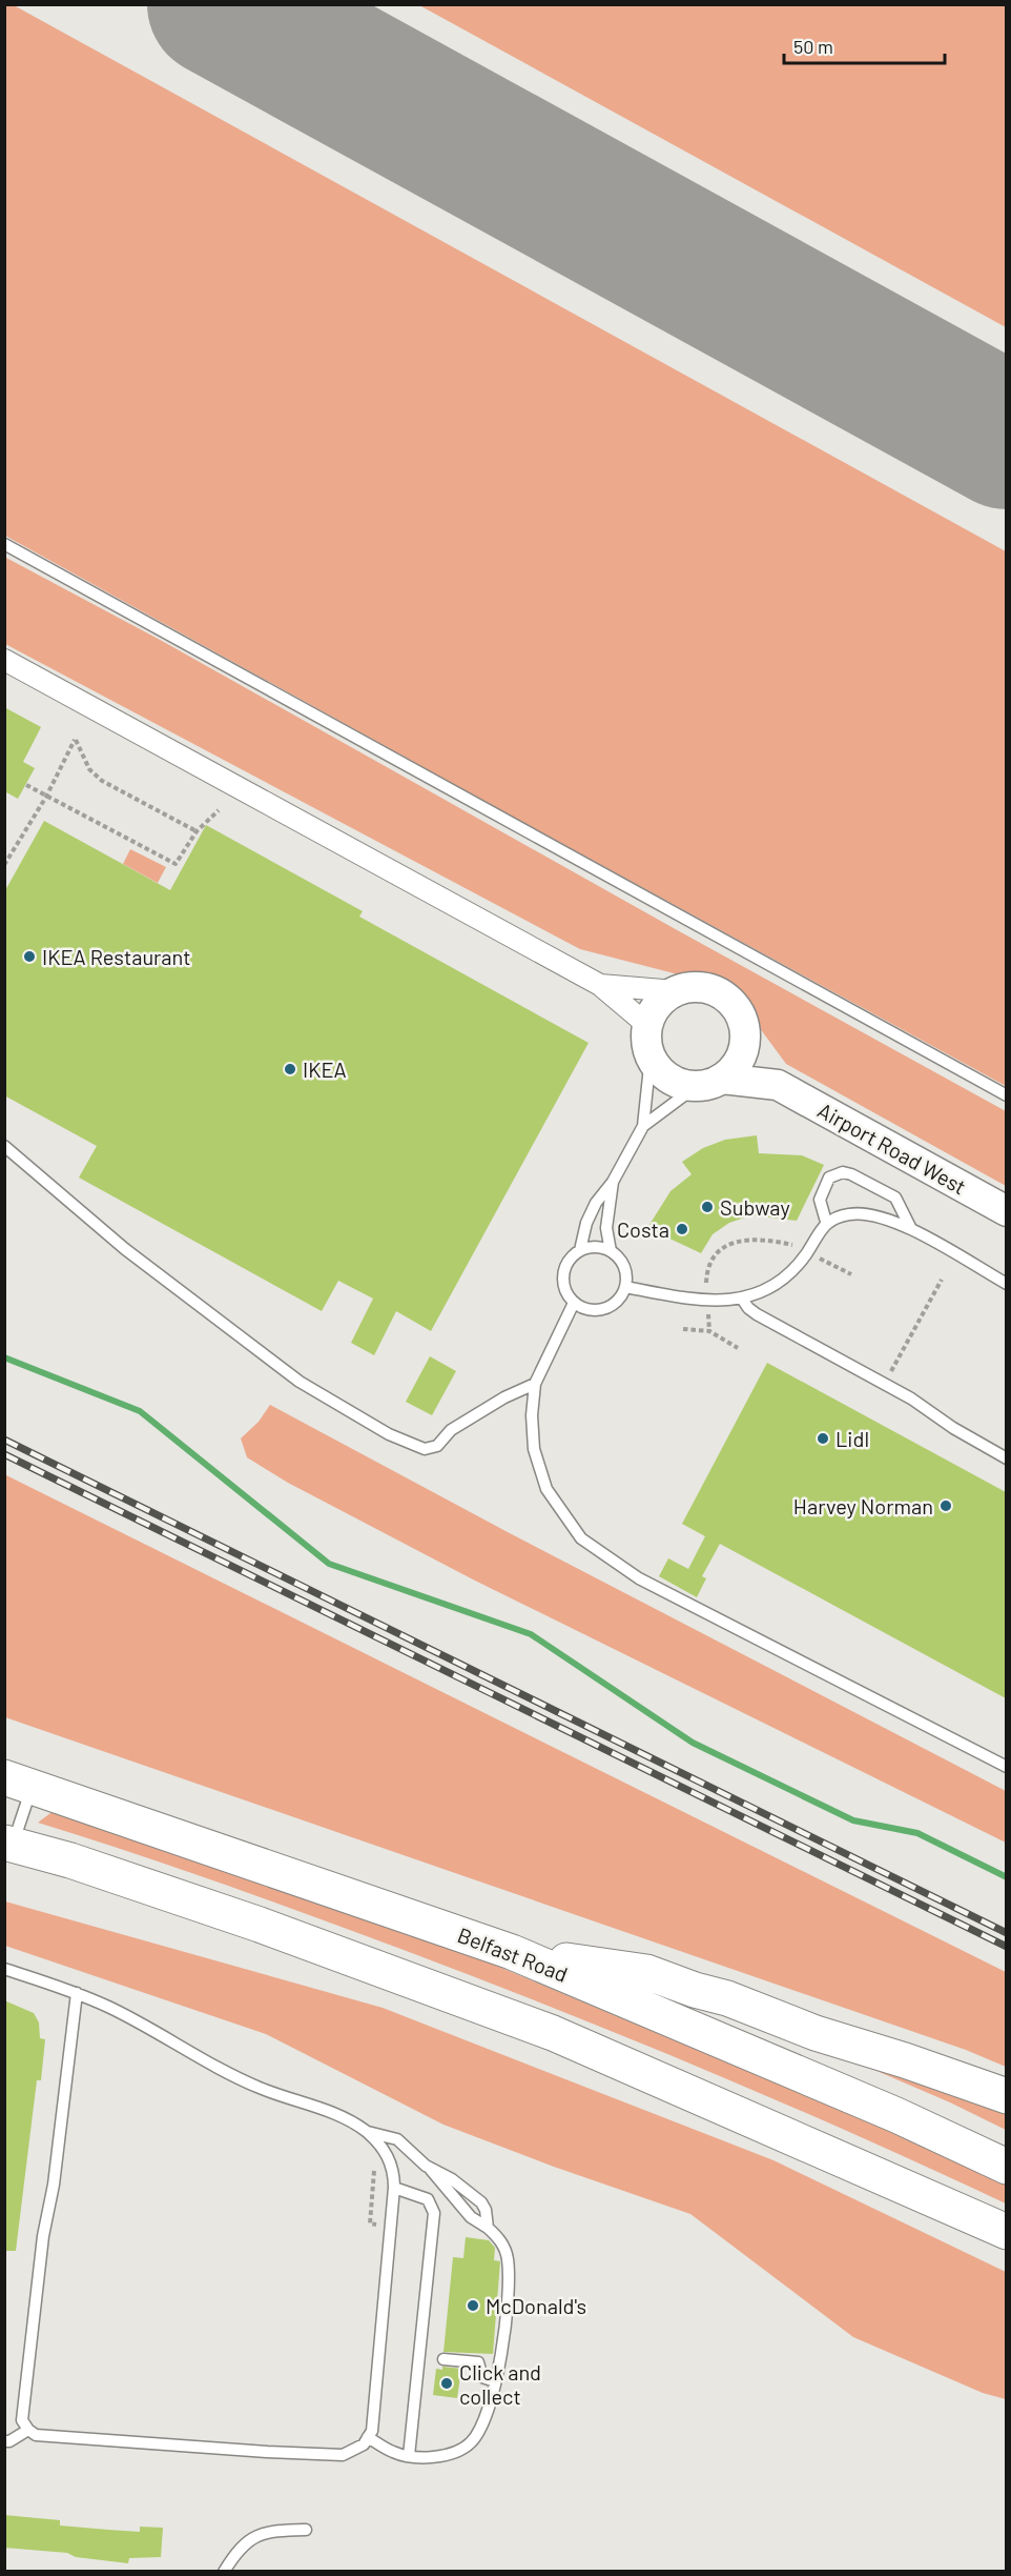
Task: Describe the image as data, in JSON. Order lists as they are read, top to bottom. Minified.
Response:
{"streets":{"highway":["Belfast Road"],"street":["Airport Road West"]},"places":["IKEA Restaurant","IKEA","Subway","Costa","Lidl","Harvey Norman","McDonald's","Click and collect"],"scale_bar":"50 m"}
